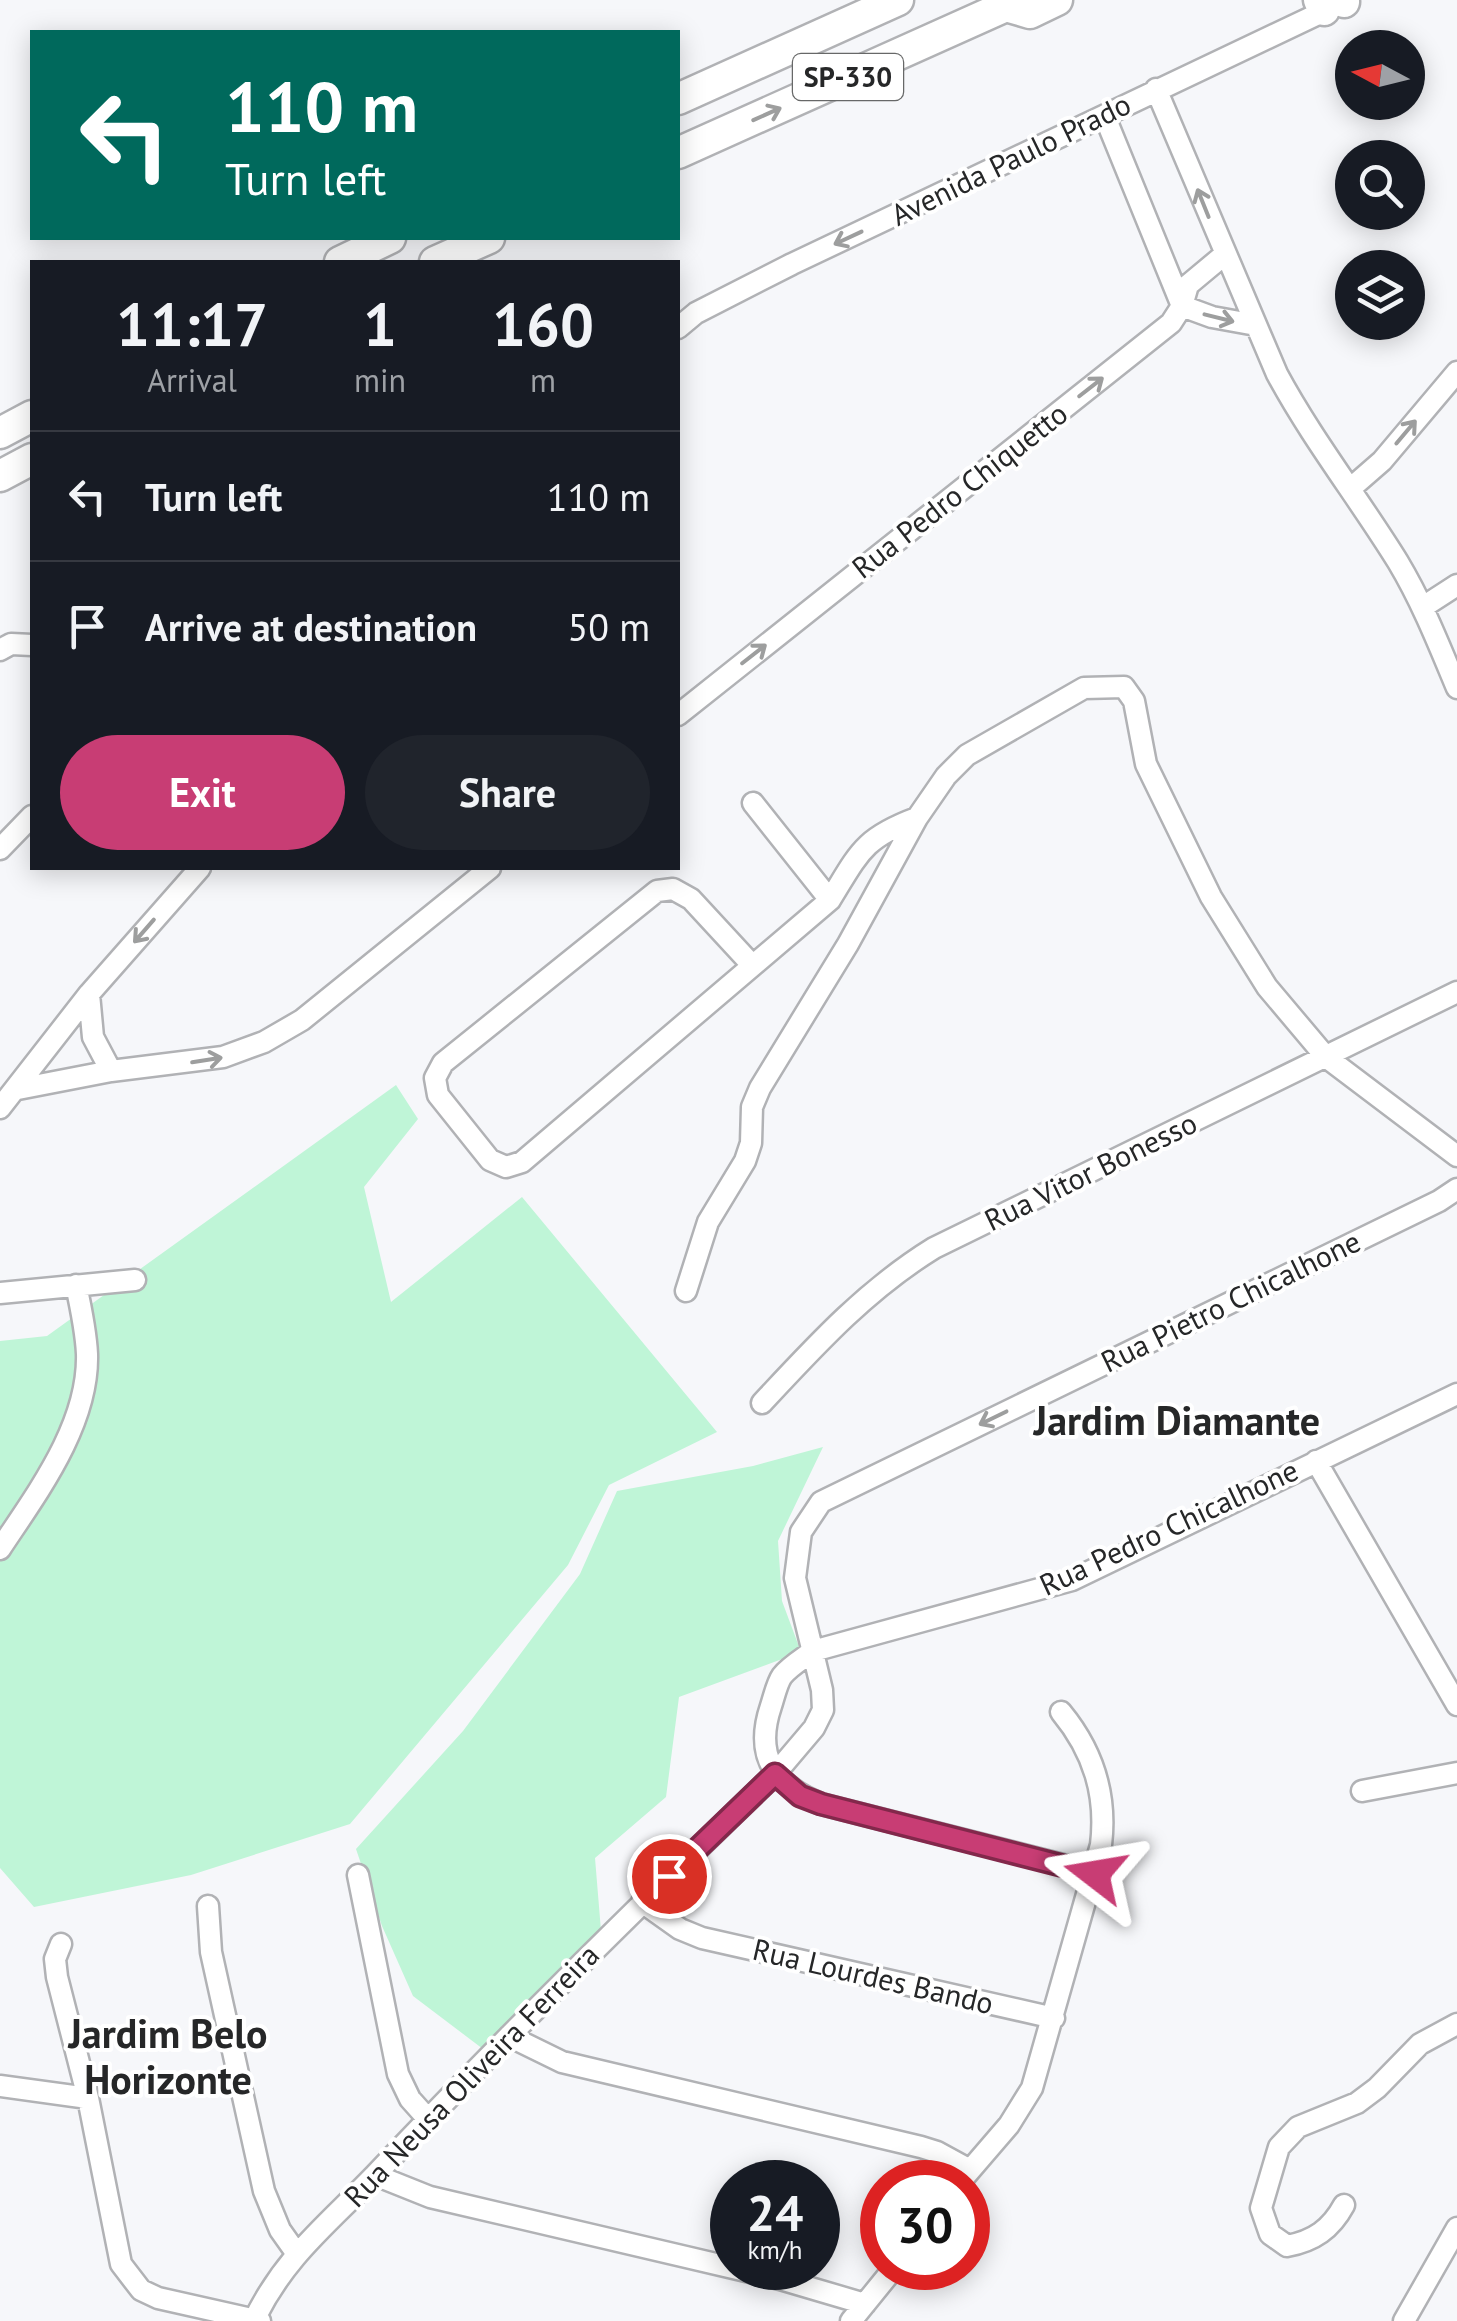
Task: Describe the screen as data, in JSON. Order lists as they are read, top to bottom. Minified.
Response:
{"streets":{"highway":["SP-330"],"street":["Avenida Paulo Prado","Rua Pedro Chiquetto","Rua Vitor Bonesso","Rua Pietro Chicalhone","Rua Pedro Chicalhone","Rua Lourdes Bando","Rua Neusa Oliveira Ferreira"]},"crossings":[["Rua Pietro Chicalhone","Rua Pedro Chicalhone"],["Rua Pietro Chicalhone","Rua Neusa Oliveira Ferreira"],["Rua Pedro Chicalhone","Rua Neusa Oliveira Ferreira"],["Rua Lourdes Bando","Rua Neusa Oliveira Ferreira"]],"one_way":["Avenida Paulo Prado","Rua Pedro Chiquetto","Rua Pietro Chicalhone"],"districts":["Jardim Diamante","Jardim Belo Horizonte"],"north":"left","page":{"turn":["110 m","Turn left"],"eta":["11:17","Arrival","1","min","160","m"],"list":[{"name":"Turn left","value":"110 m"},{"name":"Arrive at destination","value":"50 m"}],"buttons":["Exit","Share"],"speed":"24 km/h","limit":"30"}}
